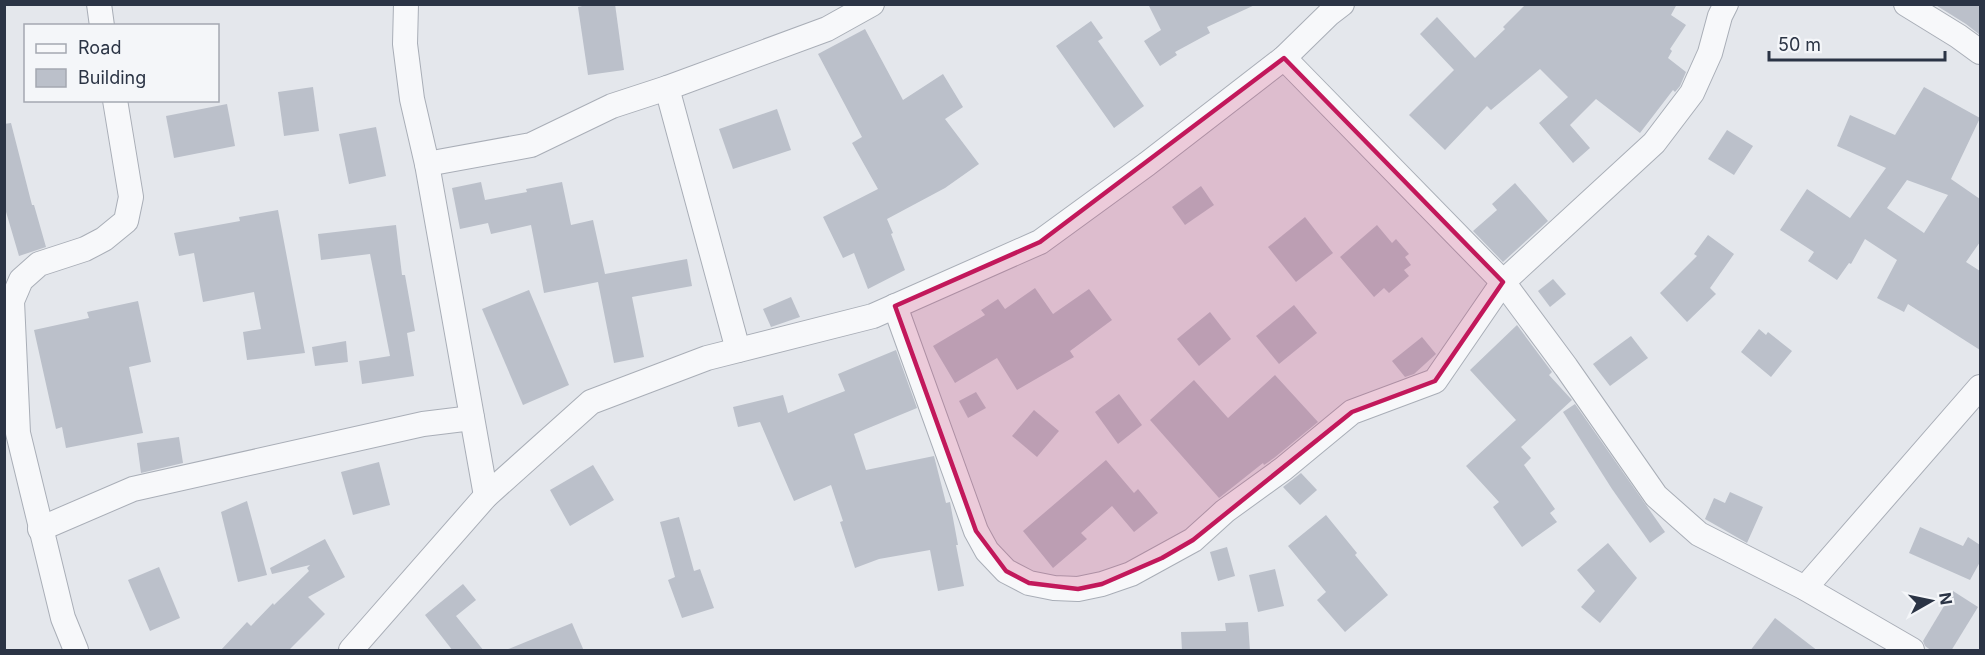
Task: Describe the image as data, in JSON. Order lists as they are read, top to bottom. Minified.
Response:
{"legend":["Road","Building"],"scale_bar":"50 m","north":"right"}
